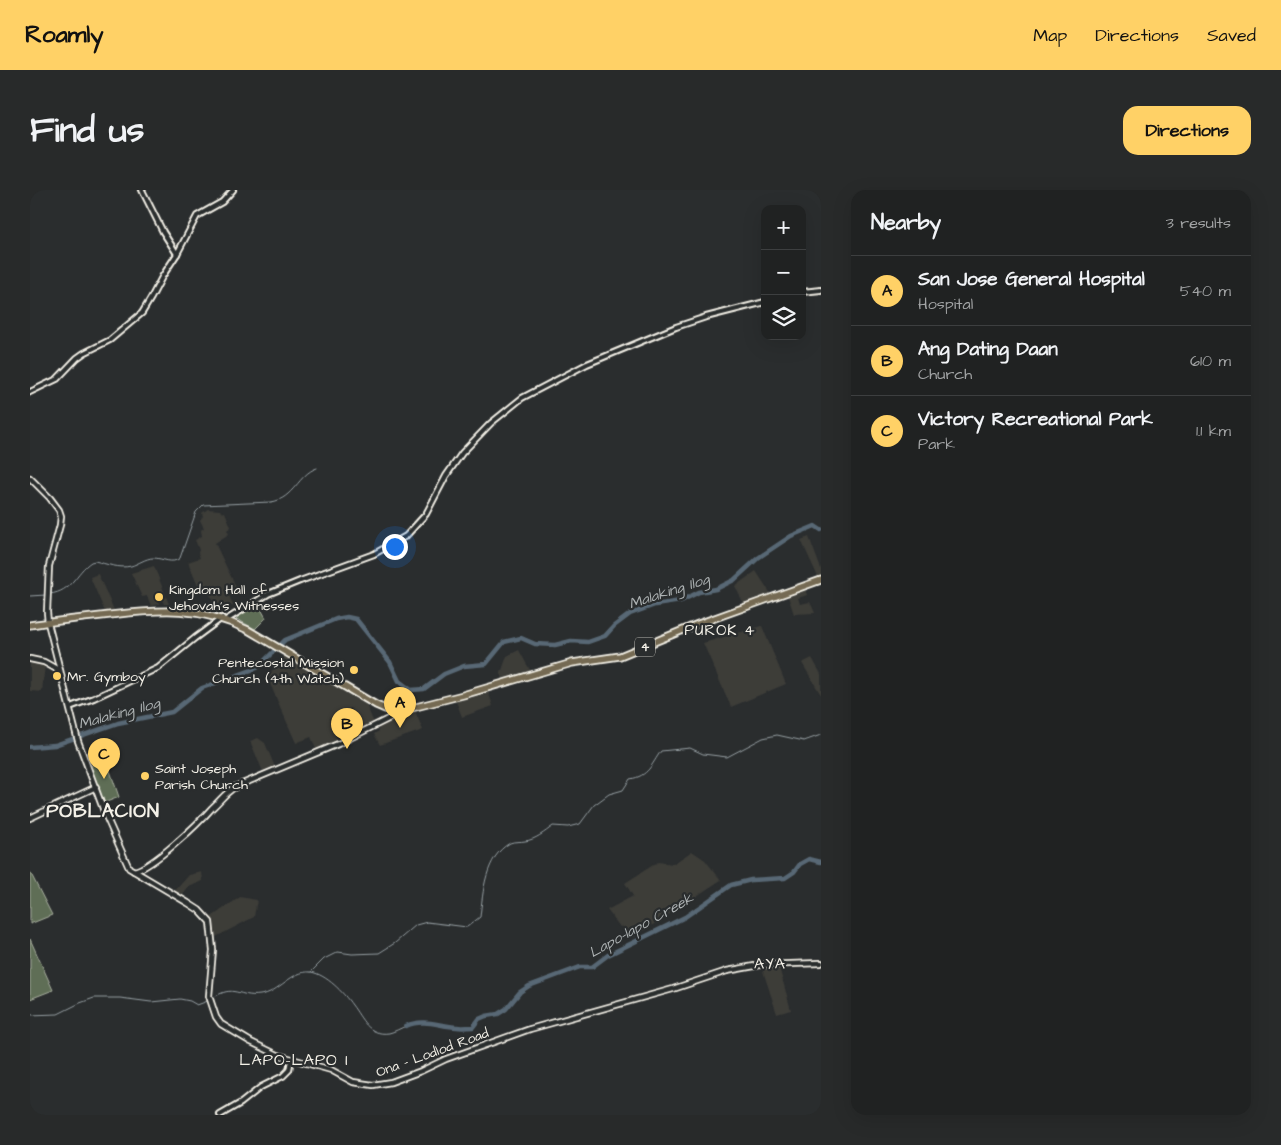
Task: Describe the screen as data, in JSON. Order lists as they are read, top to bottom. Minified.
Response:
{"streets":{"highway":["4"],"main road":["Ona - Lodlod Road"]},"districts":["PUROK 4","POBLACION","AYA","LAPO-LAPO I"],"water":["Malaking Ilog","Lapo-lapo Creek"],"places":["Kingdom Hall of Jehovah's Witnesses","Pentecostal Mission Church (4th Watch)","Mr. Gymboy","Saint Joseph Parish Church"],"page":{"header":"Roamly","nav":["Map","Directions","Saved"],"title":"Find us","buttons":"Directions","heading":["Nearby","3 results"],"map_buttons":["+","−"],"list":[{"mark":"A","name":"San Jose General Hospital","note":"Hospital","value":"540 m"},{"mark":"B","name":"Ang Dating Daan","note":"Church","value":"610 m"},{"mark":"C","name":"Victory Recreational Park","note":"Park","value":"1.1 km"}],"pins":["A","B","C"]}}
